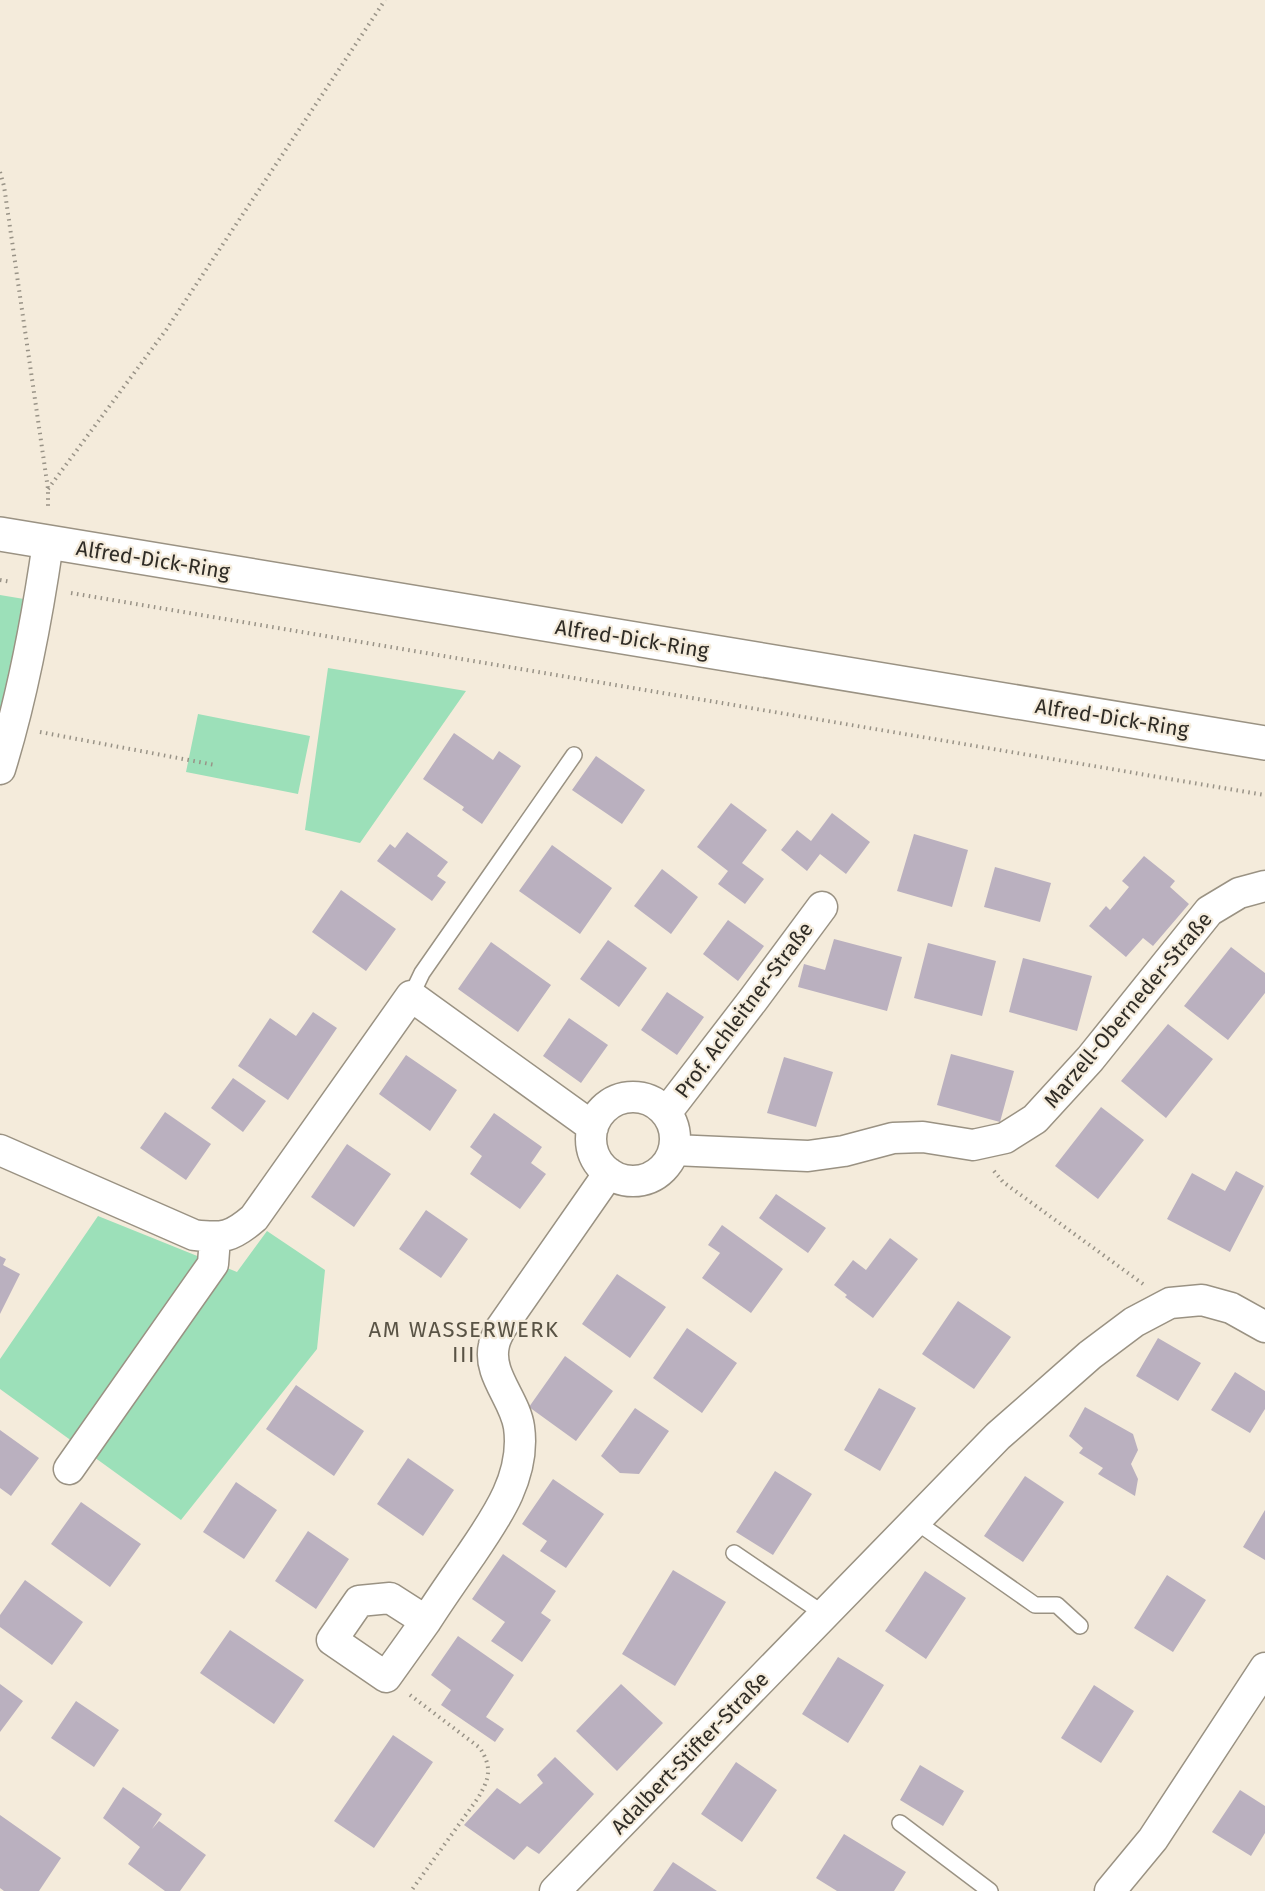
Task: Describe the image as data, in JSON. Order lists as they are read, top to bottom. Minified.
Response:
{"streets":{"main road":["Alfred-Dick-Ring"],"street":["Prof. Achleitner-Straße","Marzell-Oberneder-Straße","Adalbert-Stifter-Straße"]},"crossings":[["Prof. Achleitner-Straße","Marzell-Oberneder-Straße"]],"districts":["AM WASSERWERK III"]}
